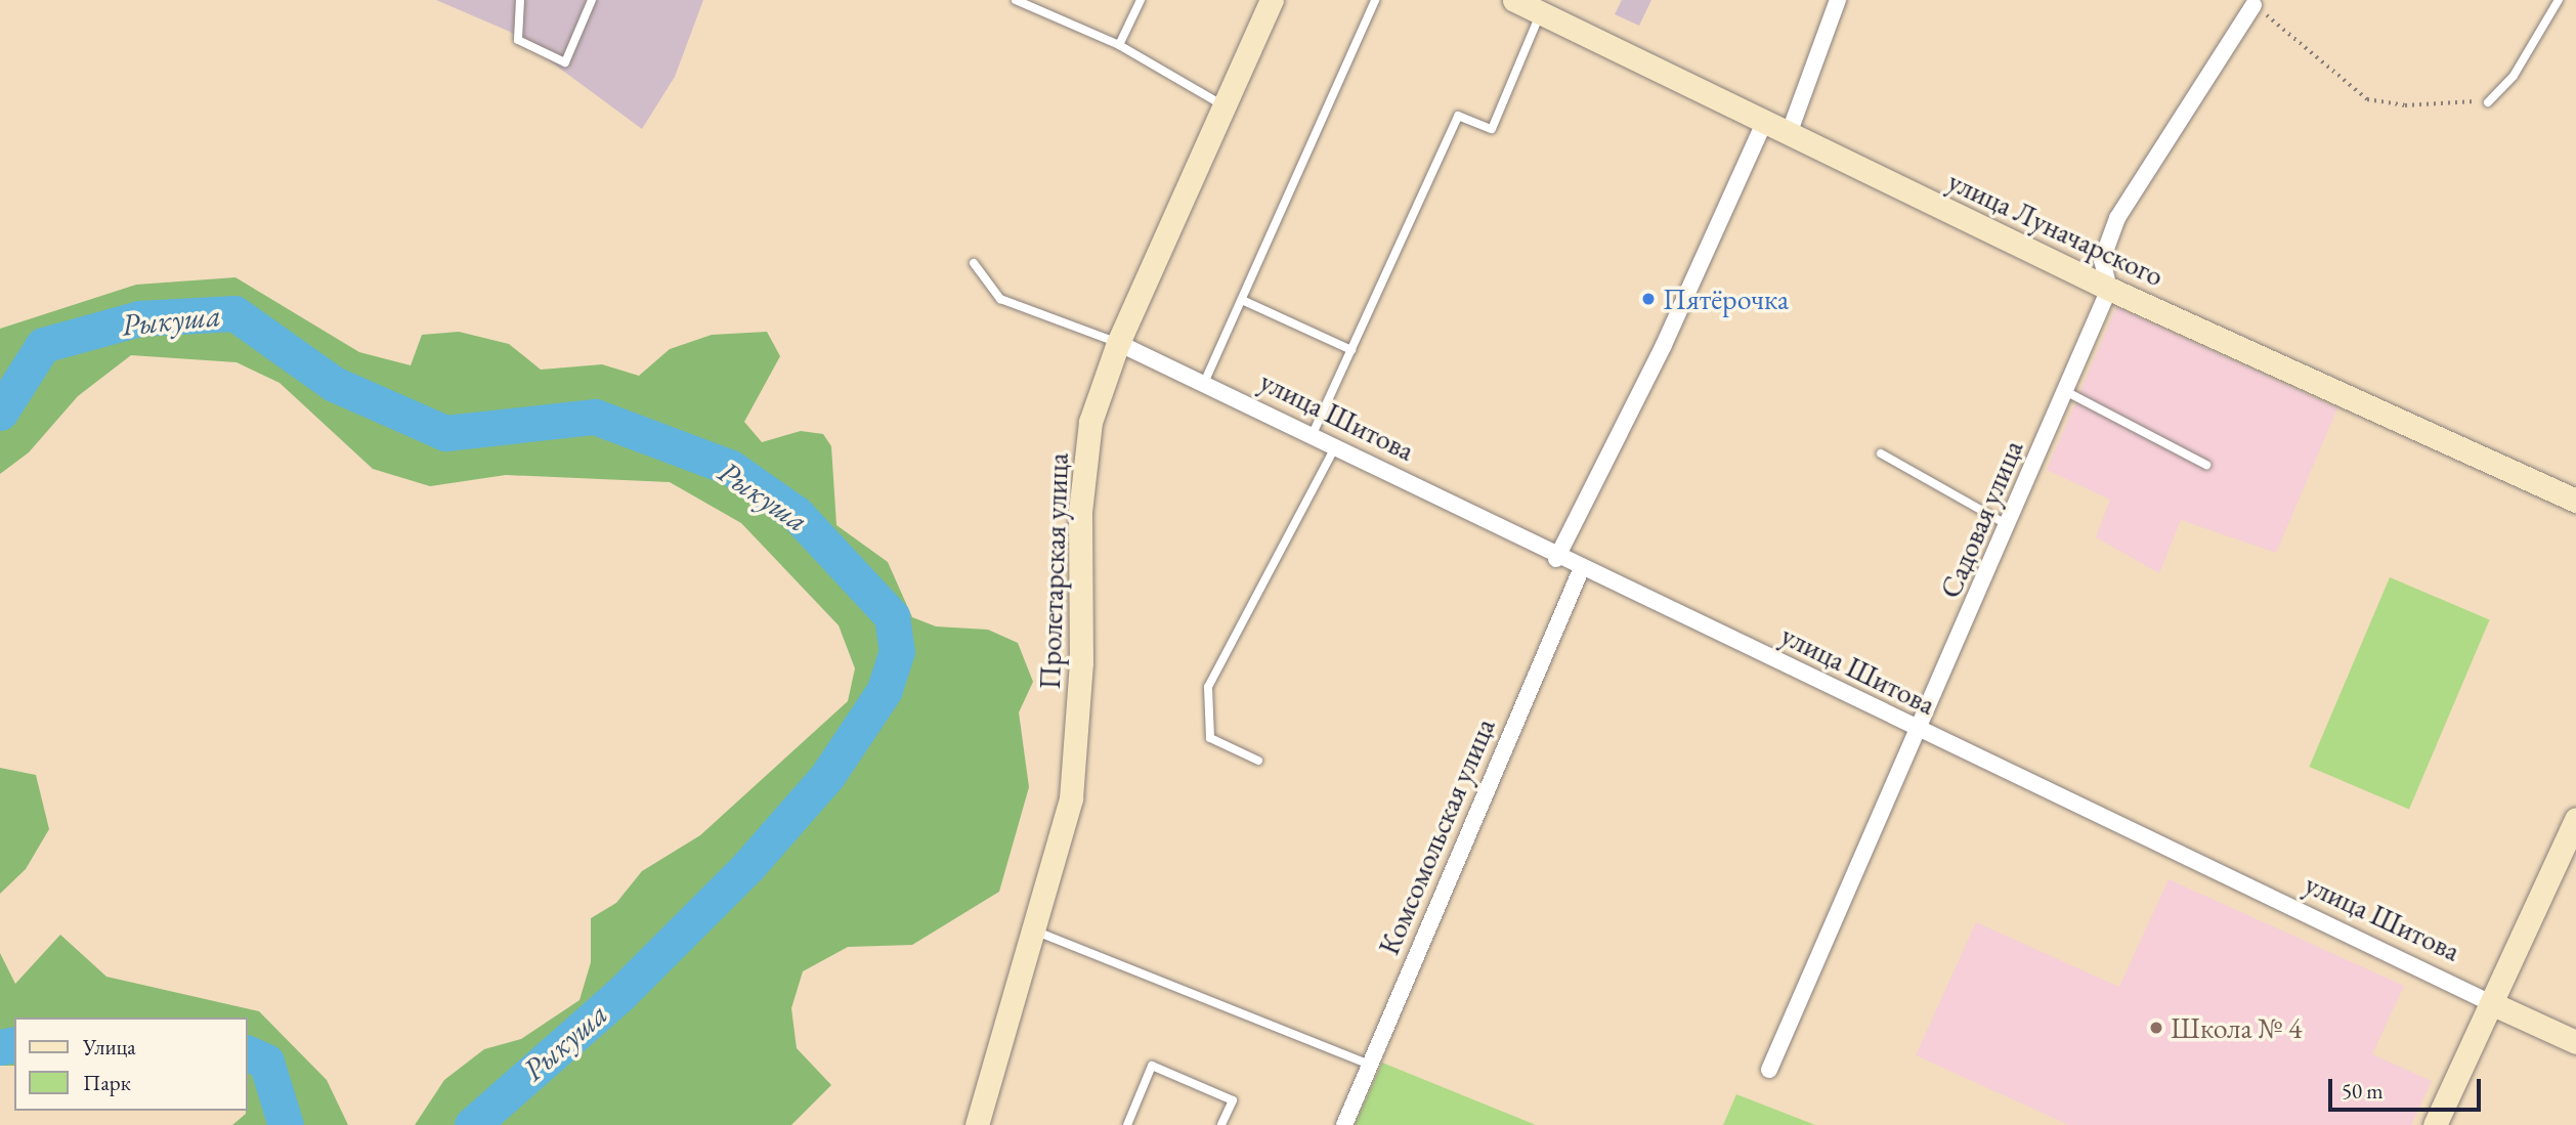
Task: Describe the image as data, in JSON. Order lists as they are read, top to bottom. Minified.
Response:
{"streets":{"street":["улица Луначарского","улица Шитова","Садовая улица","Пролетарская улица","Комсомольская улица"]},"crossings":[["улица Луначарского","Садовая улица"],["улица Шитова","Садовая улица"],["улица Шитова","Пролетарская улица"],["улица Шитова","Комсомольская улица"]],"water":["Рыкуша"],"places":["Пятёрочка","Школа № 4"],"legend":["Улица","Парк"],"scale_bar":"50 m"}
